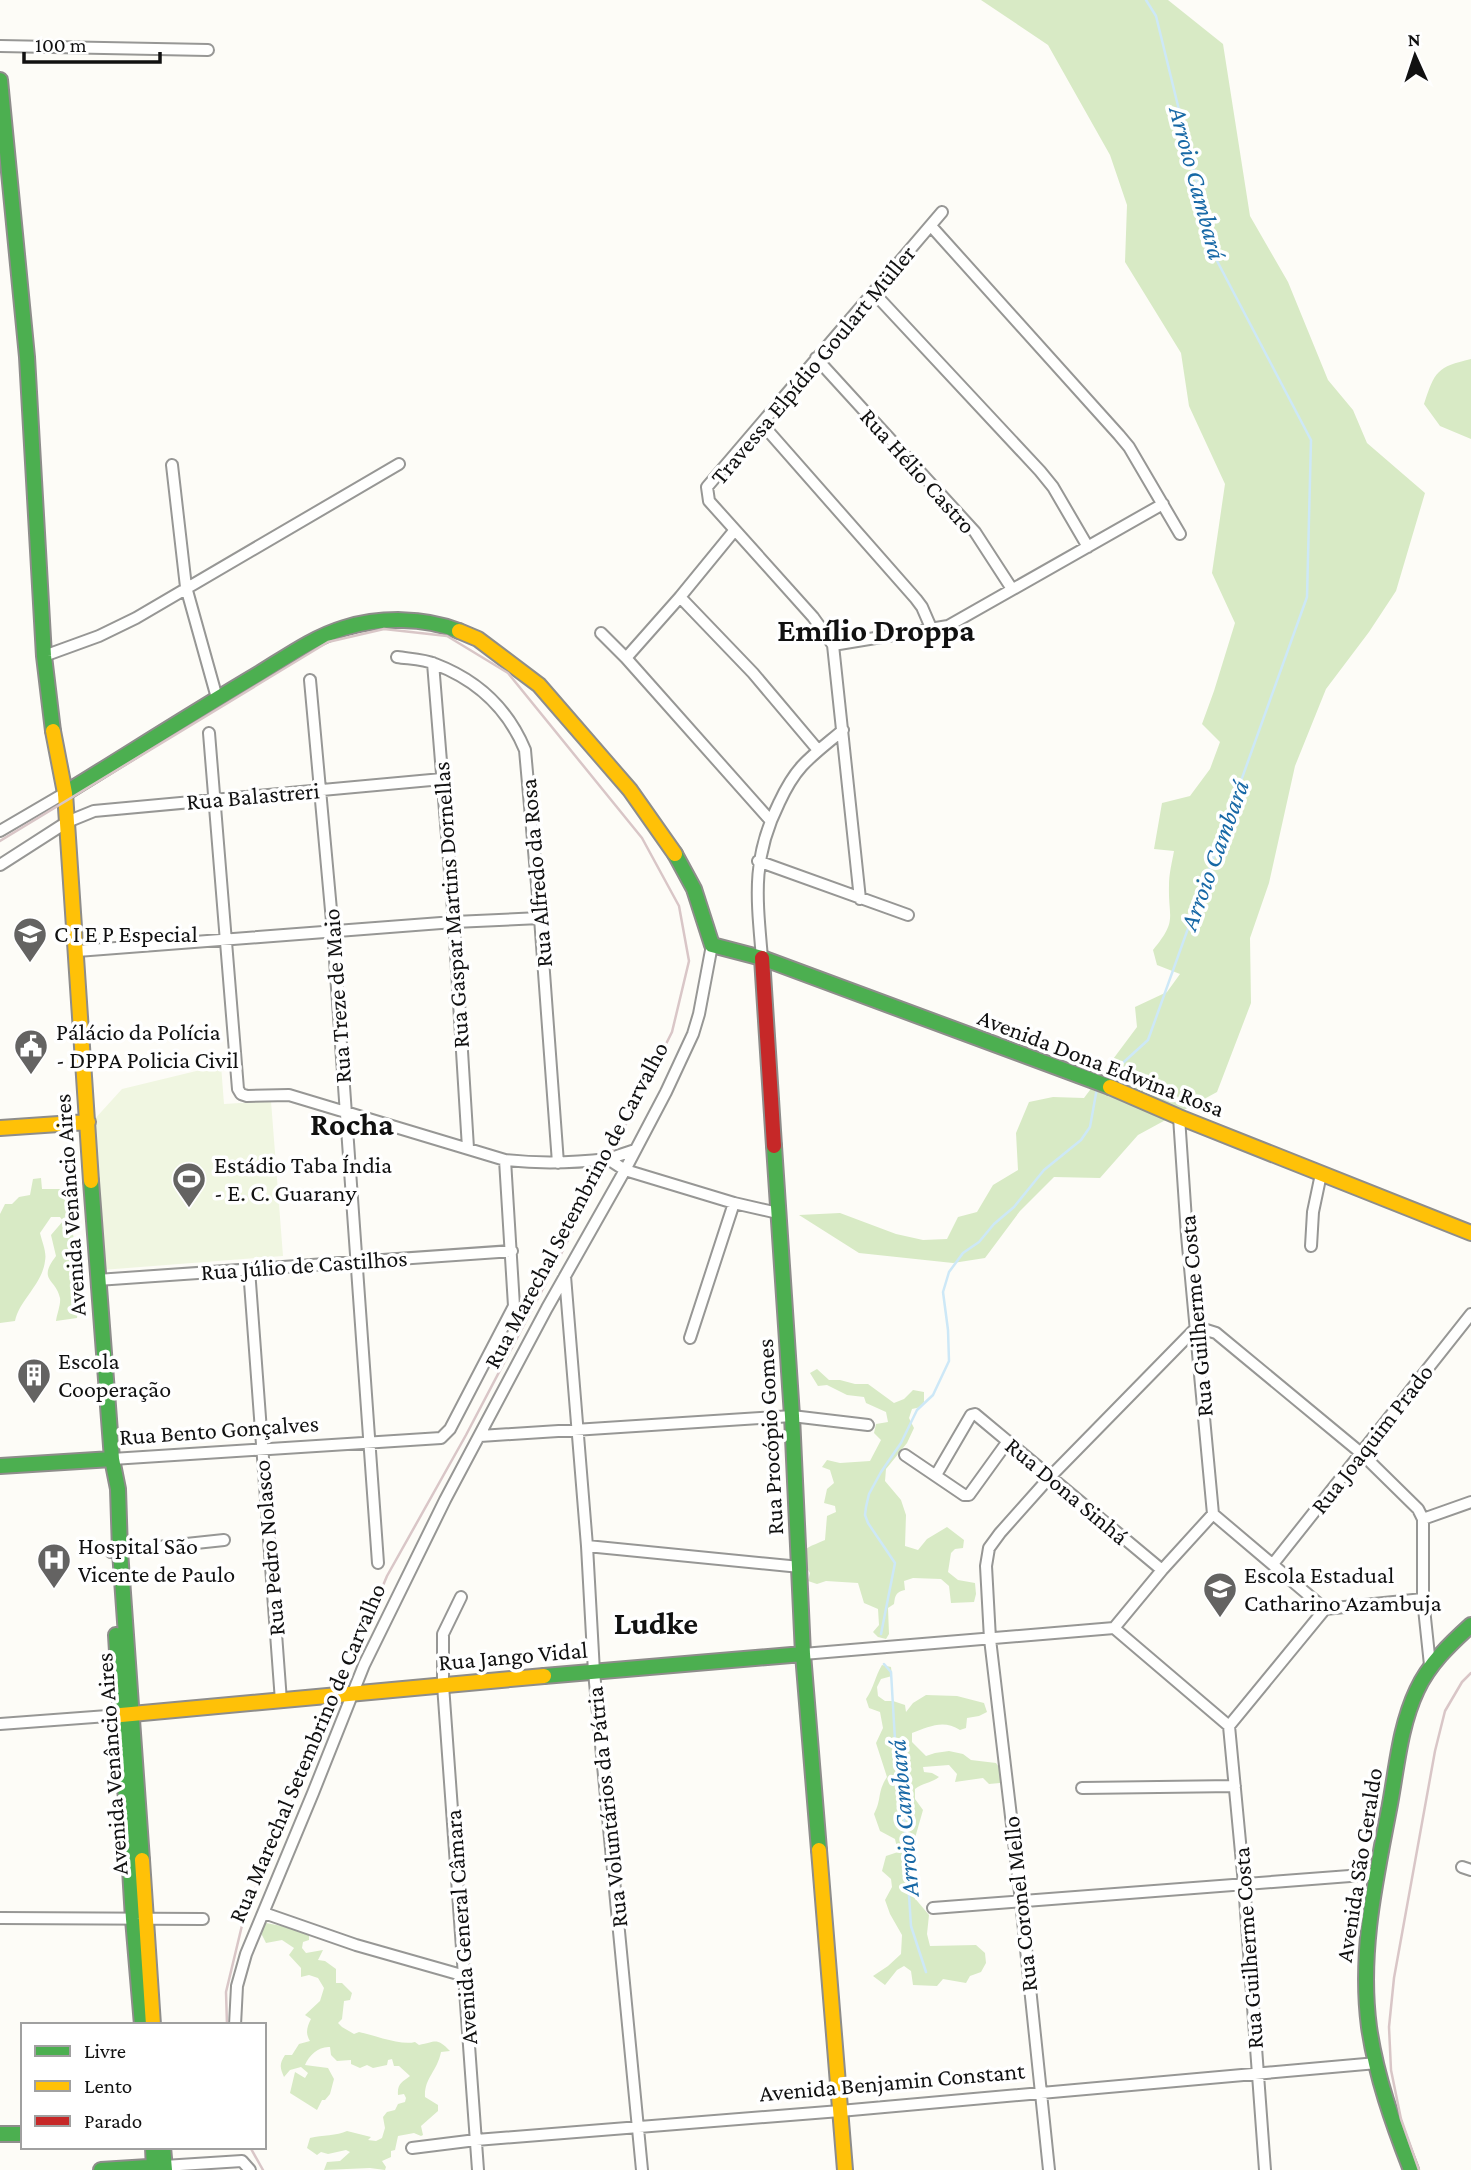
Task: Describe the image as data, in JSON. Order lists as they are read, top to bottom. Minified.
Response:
{"streets":{"street":["Travessa Elpídio Goulart Müller","Rua Hélio Castro","Rua Balastreri","Rua Alfredo da Rosa","Rua Gaspar Martins Dornellas","Rua Treze de Maio","Avenida Dona Edwina Rosa","Avenida Venâncio Aires","Rua Marechal Setembrino de Carvalho","Rua Júlio de Castilhos","Rua Guilherme Costa","Rua Bento Gonçalves","Rua Procópio Gomes","Rua Joaquim Prado","Rua Dona Sinhá","Rua Pedro Nolasco","Rua Jango Vidal","Rua Voluntários da Pátria","Avenida São Geraldo","Rua Coronel Mello","Avenida General Câmara","Avenida Benjamin Constant"]},"crossings":[["Travessa Elpídio Goulart Müller","Rua Hélio Castro"],["Travessa Elpídio Goulart Müller","Rua Procópio Gomes"],["Rua Balastreri","Rua Gaspar Martins Dornellas"],["Rua Balastreri","Rua Treze de Maio"],["Rua Balastreri","Avenida Venâncio Aires"],["Rua Alfredo da Rosa","Rua Gaspar Martins Dornellas"],["Rua Treze de Maio","Rua Júlio de Castilhos"],["Rua Treze de Maio","Rua Bento Gonçalves"],["Avenida Dona Edwina Rosa","Rua Marechal Setembrino de Carvalho"],["Avenida Dona Edwina Rosa","Rua Guilherme Costa"],["Avenida Dona Edwina Rosa","Rua Procópio Gomes"],["Avenida Venâncio Aires","Rua Marechal Setembrino de Carvalho"],["Avenida Venâncio Aires","Rua Júlio de Castilhos"],["Avenida Venâncio Aires","Rua Bento Gonçalves"],["Avenida Venâncio Aires","Rua Jango Vidal"],["Rua Marechal Setembrino de Carvalho","Rua Jango Vidal"],["Rua Marechal Setembrino de Carvalho","Rua Voluntários da Pátria"],["Rua Júlio de Castilhos","Rua Bento Gonçalves"],["Rua Júlio de Castilhos","Rua Pedro Nolasco"],["Rua Guilherme Costa","Rua Coronel Mello"],["Rua Guilherme Costa","Avenida Benjamin Constant"],["Rua Bento Gonçalves","Rua Pedro Nolasco"],["Rua Procópio Gomes","Rua Jango Vidal"],["Rua Procópio Gomes","Avenida Benjamin Constant"],["Rua Dona Sinhá","Rua Coronel Mello"],["Rua Pedro Nolasco","Rua Jango Vidal"],["Rua Jango Vidal","Rua Voluntários da Pátria"],["Rua Jango Vidal","Rua Coronel Mello"],["Rua Jango Vidal","Avenida General Câmara"],["Rua Voluntários da Pátria","Avenida Benjamin Constant"],["Avenida São Geraldo","Avenida Benjamin Constant"],["Rua Coronel Mello","Avenida Benjamin Constant"],["Avenida General Câmara","Avenida Benjamin Constant"]],"districts":["Emílio Droppa","Rocha","Ludke"],"water":["Arroio Cambará"],"places":{"school or university":["C I E P Especial","Escola Estadual Catharino Azambuja"],"public building":["Pálácio da Polícia - DPPA Policia Civil"],"sports":["Estádio Taba Índia - E. C. Guarany"],"building":["Escola Cooperação"],"hospital":["Hospital São Vicente de Paulo"]},"legend":["Livre","Lento","Parado"],"scale_bar":"100 m","north":"top"}
